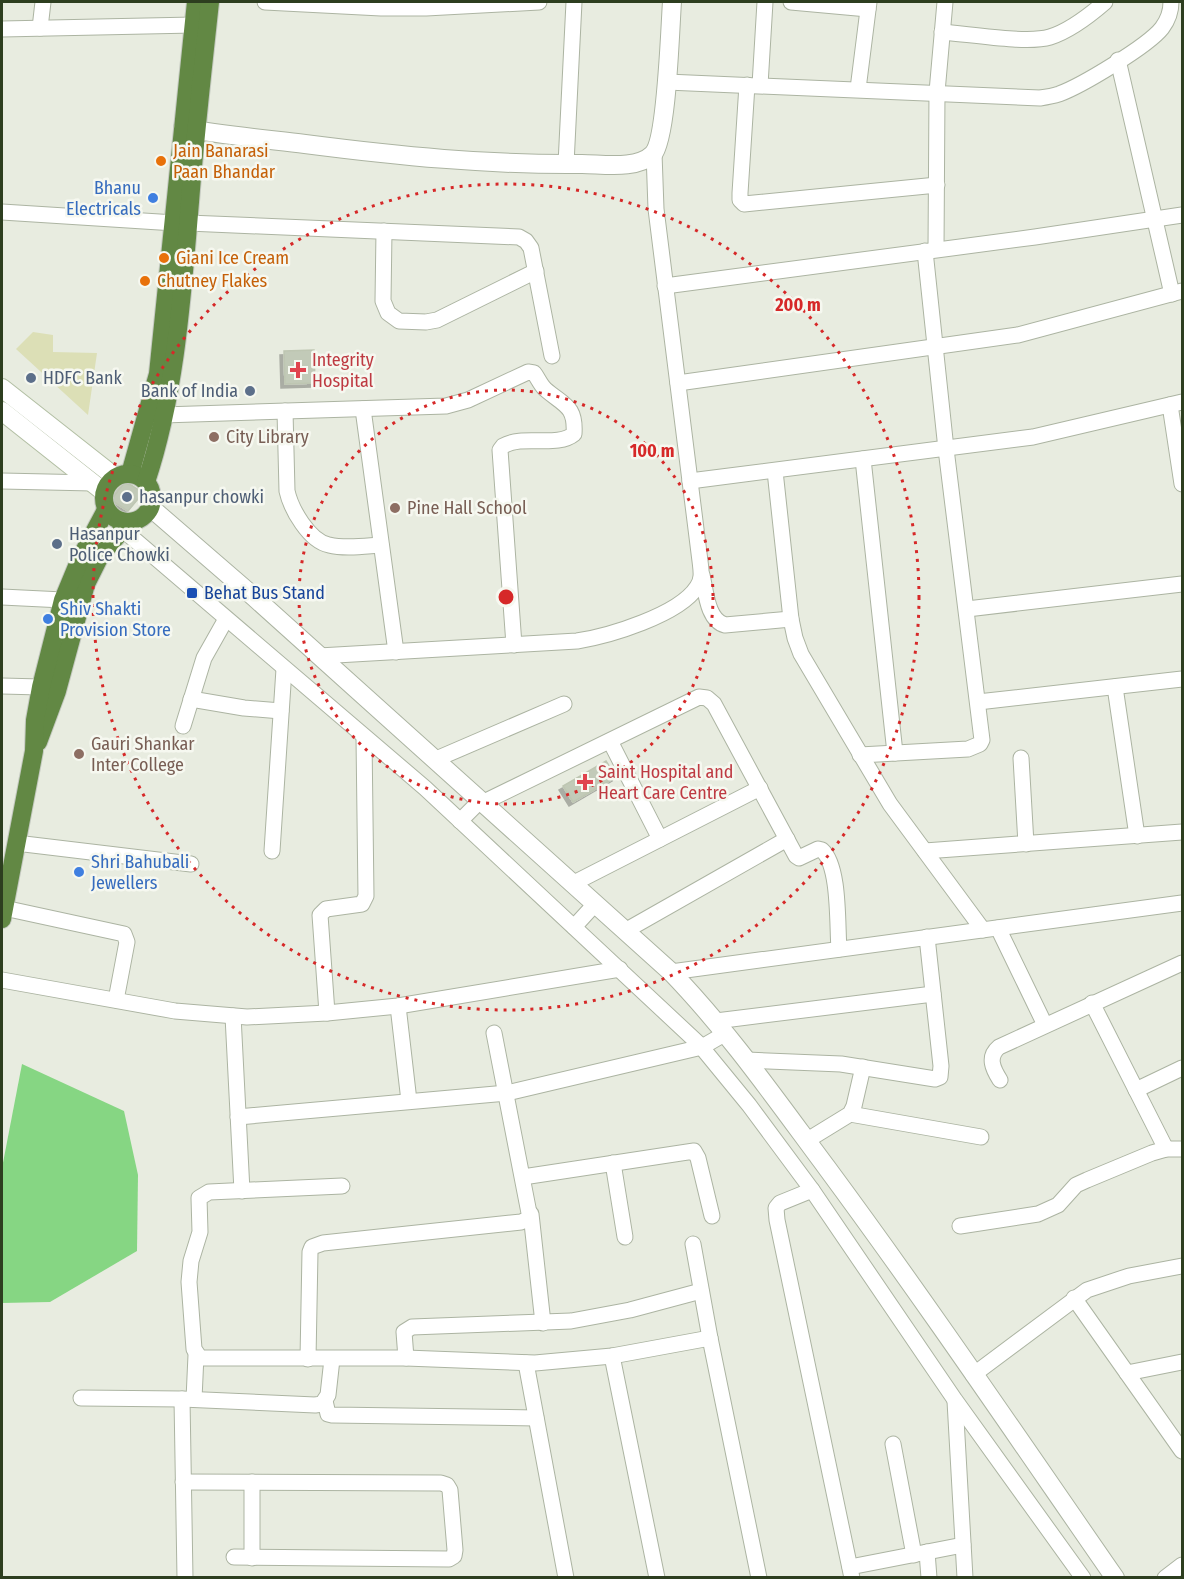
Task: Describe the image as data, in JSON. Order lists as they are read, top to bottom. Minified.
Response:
{"places":{"other":["Jain Banarasi Paan Bhandar","Bhanu Electricals","Giani Ice Cream","Chutney Flakes","HDFC Bank","Bank of India","City Library","hasanpur chowki","Pine Hall School","Hasanpur Police Chowki","Shiv Shakti Provision Store","Gauri Shankar Inter College","Shri Bahubali Jewellers"],"health":["Integrity Hospital","Saint Hospital and Heart Care Centre"],"transit":["Behat Bus Stand"]},"rings":["200 m","100 m"]}
